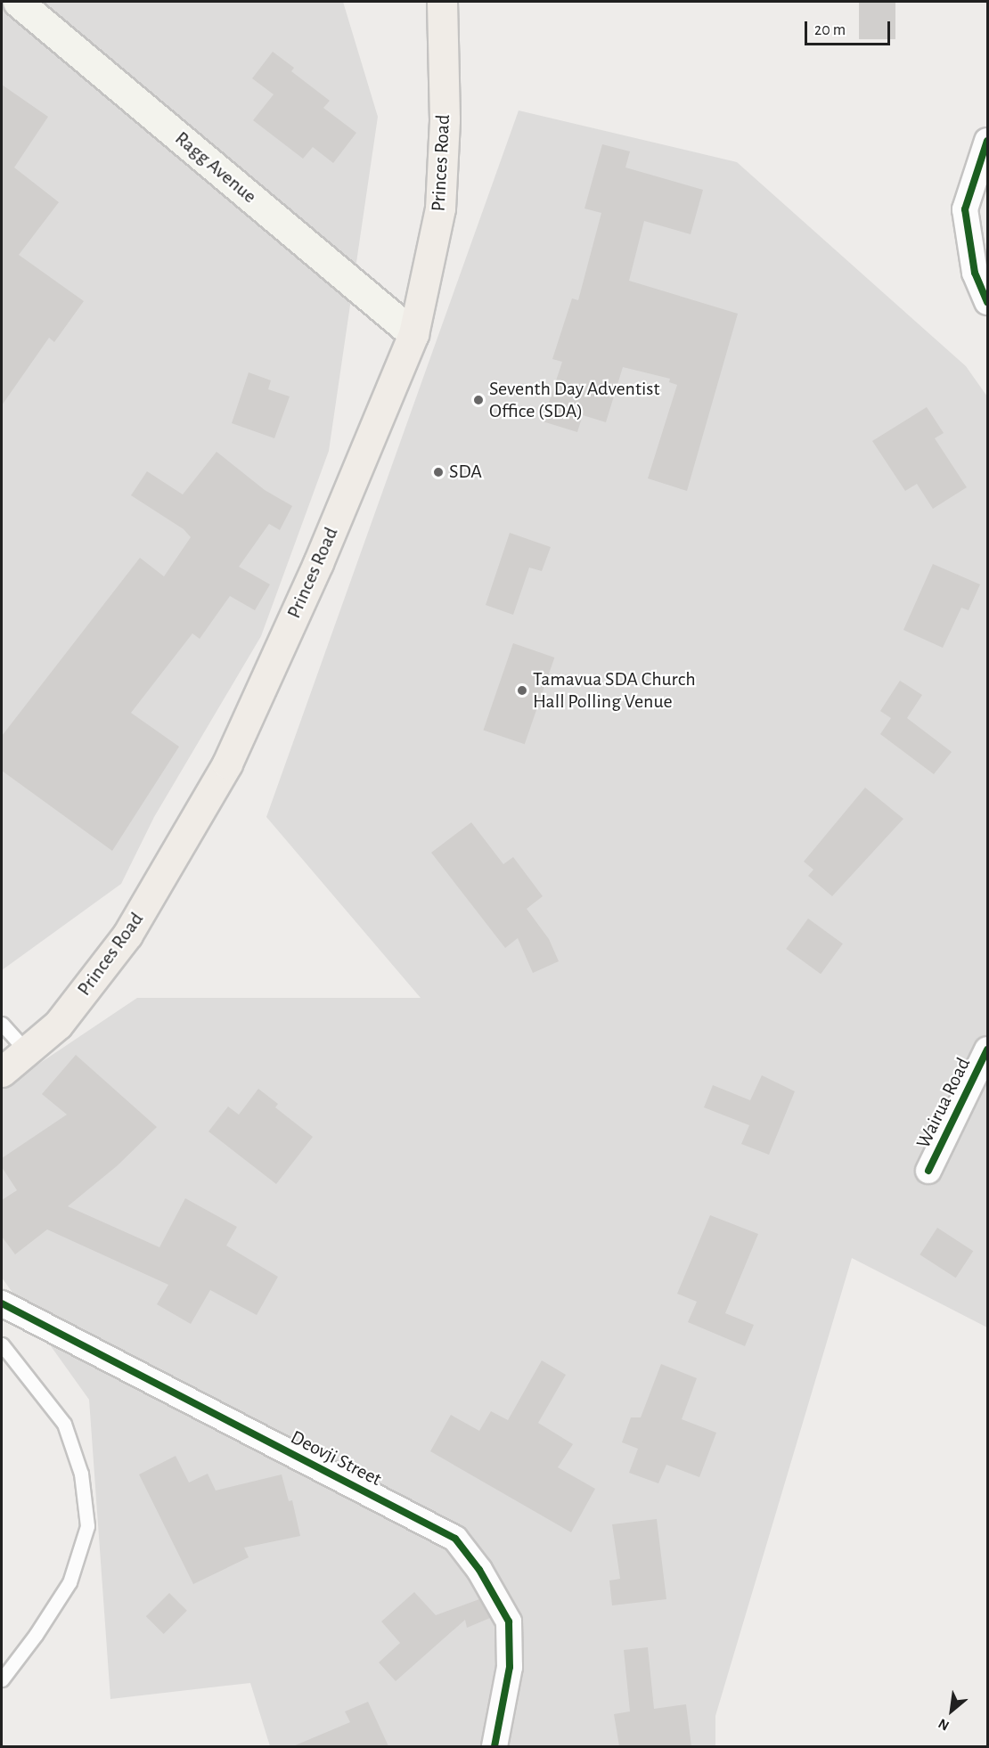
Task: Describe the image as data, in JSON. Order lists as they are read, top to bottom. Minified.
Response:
{"streets":{"main road":["Princes Road","Ragg Avenue"],"street":["Wairua Road","Deovji Street"]},"crossings":[["Princes Road","Ragg Avenue"]],"places":["Seventh Day Adventist Office (SDA)","SDA","Tamavua SDA Church Hall Polling Venue"],"scale_bar":"20 m","north":"bottom left"}
